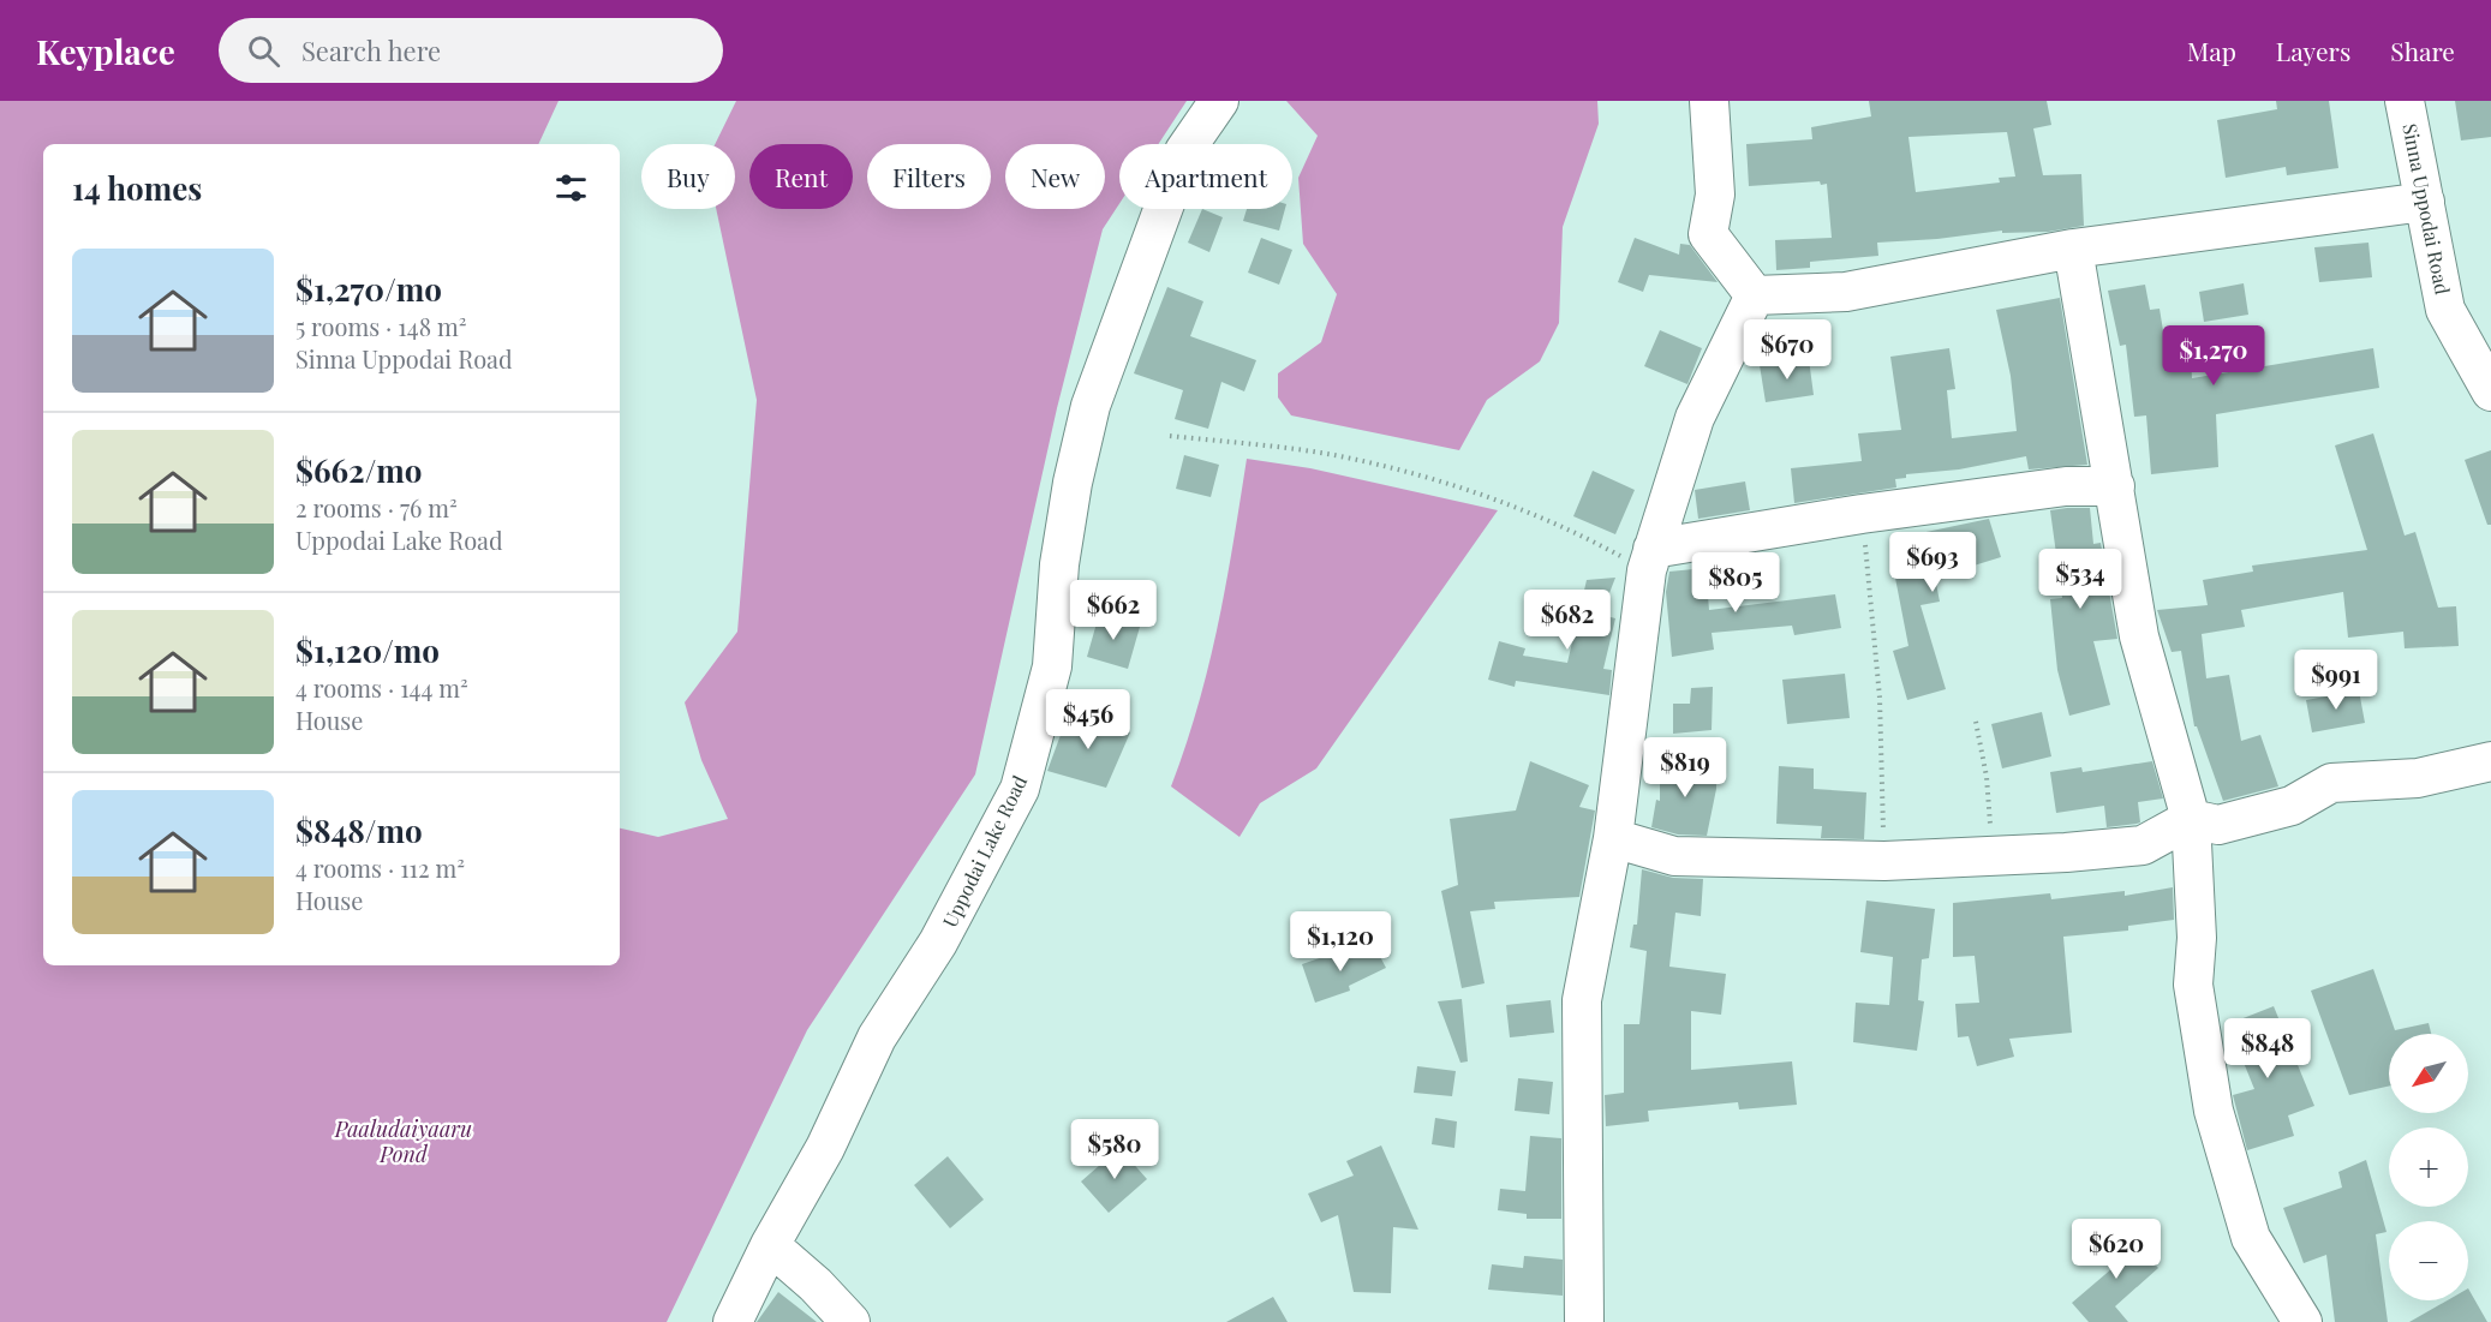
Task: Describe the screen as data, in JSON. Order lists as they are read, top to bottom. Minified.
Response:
{"streets":{"street":["Sinna Uppodai Road","Uppodai Lake Road"]},"water":["Paaludaiyaaru Pond"],"north":"bottom left","page":{"header":"Keyplace","search":"Search here","nav":["Map","Layers","Share"],"chip":["Buy","Rent","Filters","New","Apartment"],"heading":"14 homes","list":[{"name":"$1,270/mo","note":"5 rooms · 148 m² · Sinna Uppodai Road"},{"name":"$662/mo","note":"2 rooms · 76 m² · Uppodai Lake Road"},{"name":"$1,120/mo","note":"4 rooms · 144 m² · House"},{"name":"$848/mo","note":"4 rooms · 112 m² · House"}],"price":["$670","$1,270","$693","$534","$805","$662","$682","$991","$456","$819","$1,120","$848","$580","$620"],"map_buttons":["+","−"]}}
